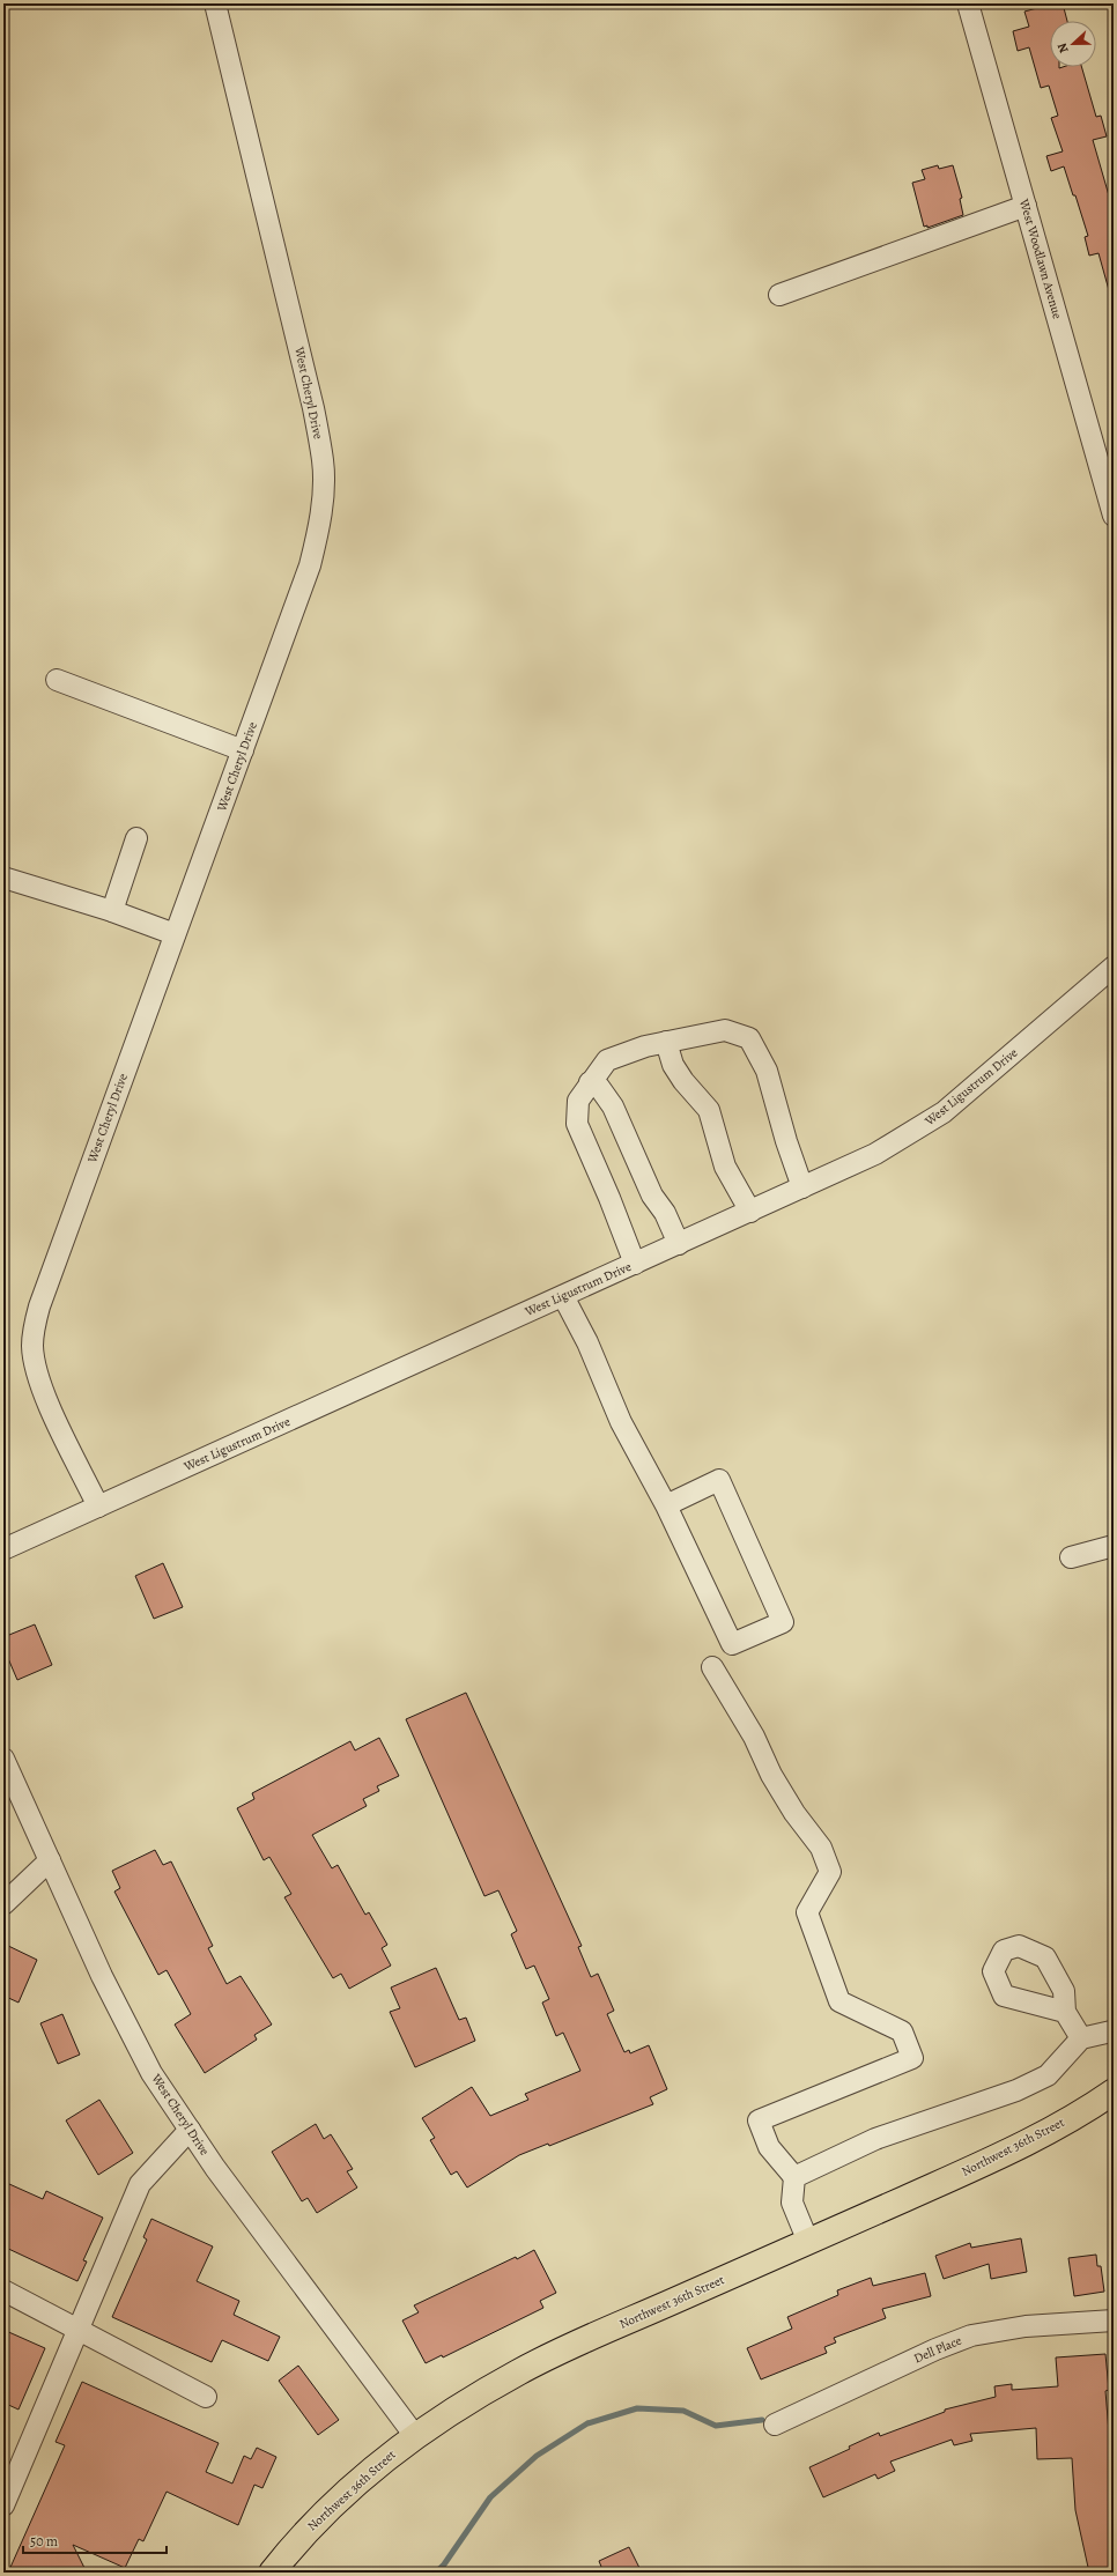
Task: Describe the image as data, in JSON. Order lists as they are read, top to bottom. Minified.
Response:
{"streets":{"main road":["Northwest 36th Street"],"street":["West Woodlawn Avenue","West Cheryl Drive","West Ligustrum Drive","Dell Place"]},"crossings":[["West Cheryl Drive","West Ligustrum Drive"],["West Cheryl Drive","Northwest 36th Street"]],"scale_bar":"50 m","north":"left"}
